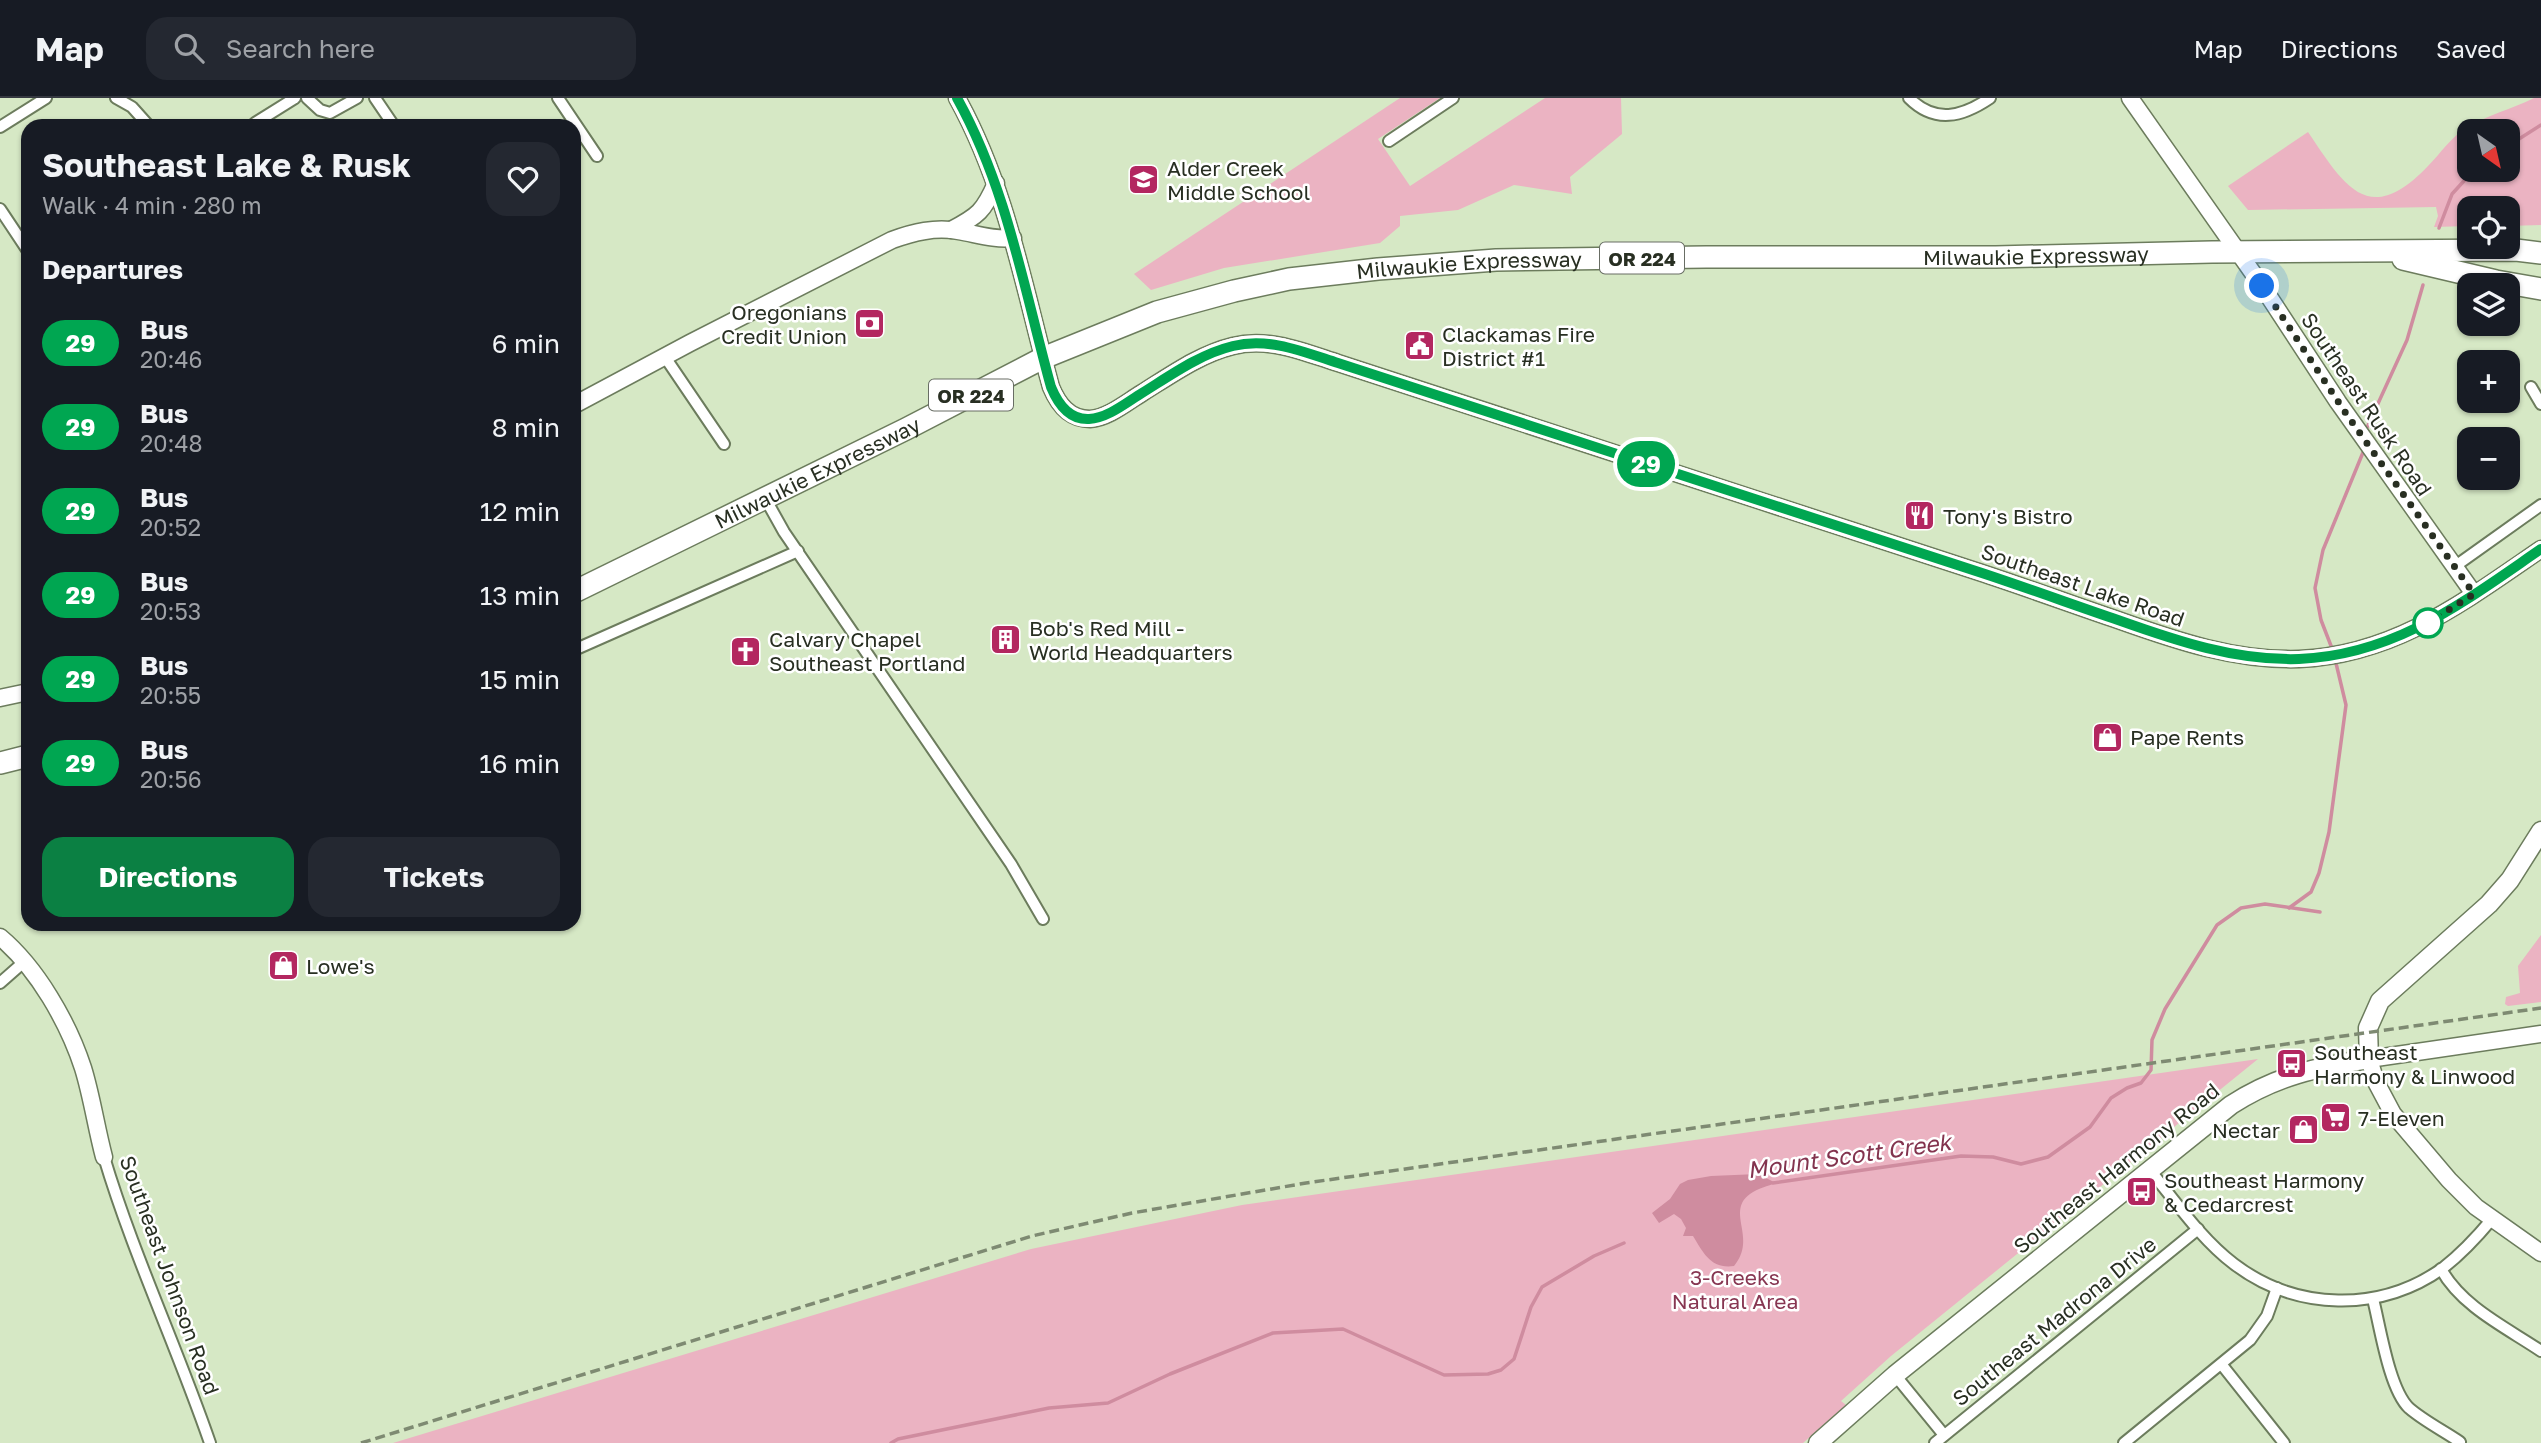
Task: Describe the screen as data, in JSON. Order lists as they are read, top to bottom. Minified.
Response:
{"streets":{"highway":["Milwaukie Expressway","OR 224"],"main road":["Southeast Harmony Road"],"street":["Southeast Rusk Road","Southeast Lake Road","Southeast Johnson Road","Southeast Madrona Drive"]},"crossings":[["Milwaukie Expressway","Southeast Rusk Road"],["Milwaukie Expressway","Southeast Lake Road"],["Southeast Rusk Road","Southeast Lake Road"]],"water":["Mount Scott Creek"],"parks":["3-Creeks Natural Area"],"places":{"school or university":["Alder Creek Middle School"],"bank":["Oregonians Credit Union"],"public building":["Clackamas Fire District #1"],"restaurant":["Tony's Bistro"],"building":["Bob's Red Mill - World Headquarters"],"church":["Calvary Chapel Southeast Portland"],"shop":["Pape Rents","Lowe's","Nectar"],"bus stop":["Southeast Harmony & Linwood","Southeast Harmony & Cedarcrest"],"supermarket":["7-Eleven"]},"lines":["bus line 29"],"north":"bottom right","page":{"header":"Map","search":"Search here","nav":["Map","Directions","Saved"],"on_map":"29","map_buttons":["+","−"],"heading":[["Southeast Lake & Rusk","Walk · 4 min · 280 m"],"Departures"],"list":[{"mark":"29","name":"Bus","note":"20:46","value":"6 min"},{"mark":"29","name":"Bus","note":"20:48","value":"8 min"},{"mark":"29","name":"Bus","note":"20:52","value":"12 min"},{"mark":"29","name":"Bus","note":"20:53","value":"13 min"},{"mark":"29","name":"Bus","note":"20:55","value":"15 min"},{"mark":"29","name":"Bus","note":"20:56","value":"16 min"}],"buttons":["Directions","Tickets"]}}
